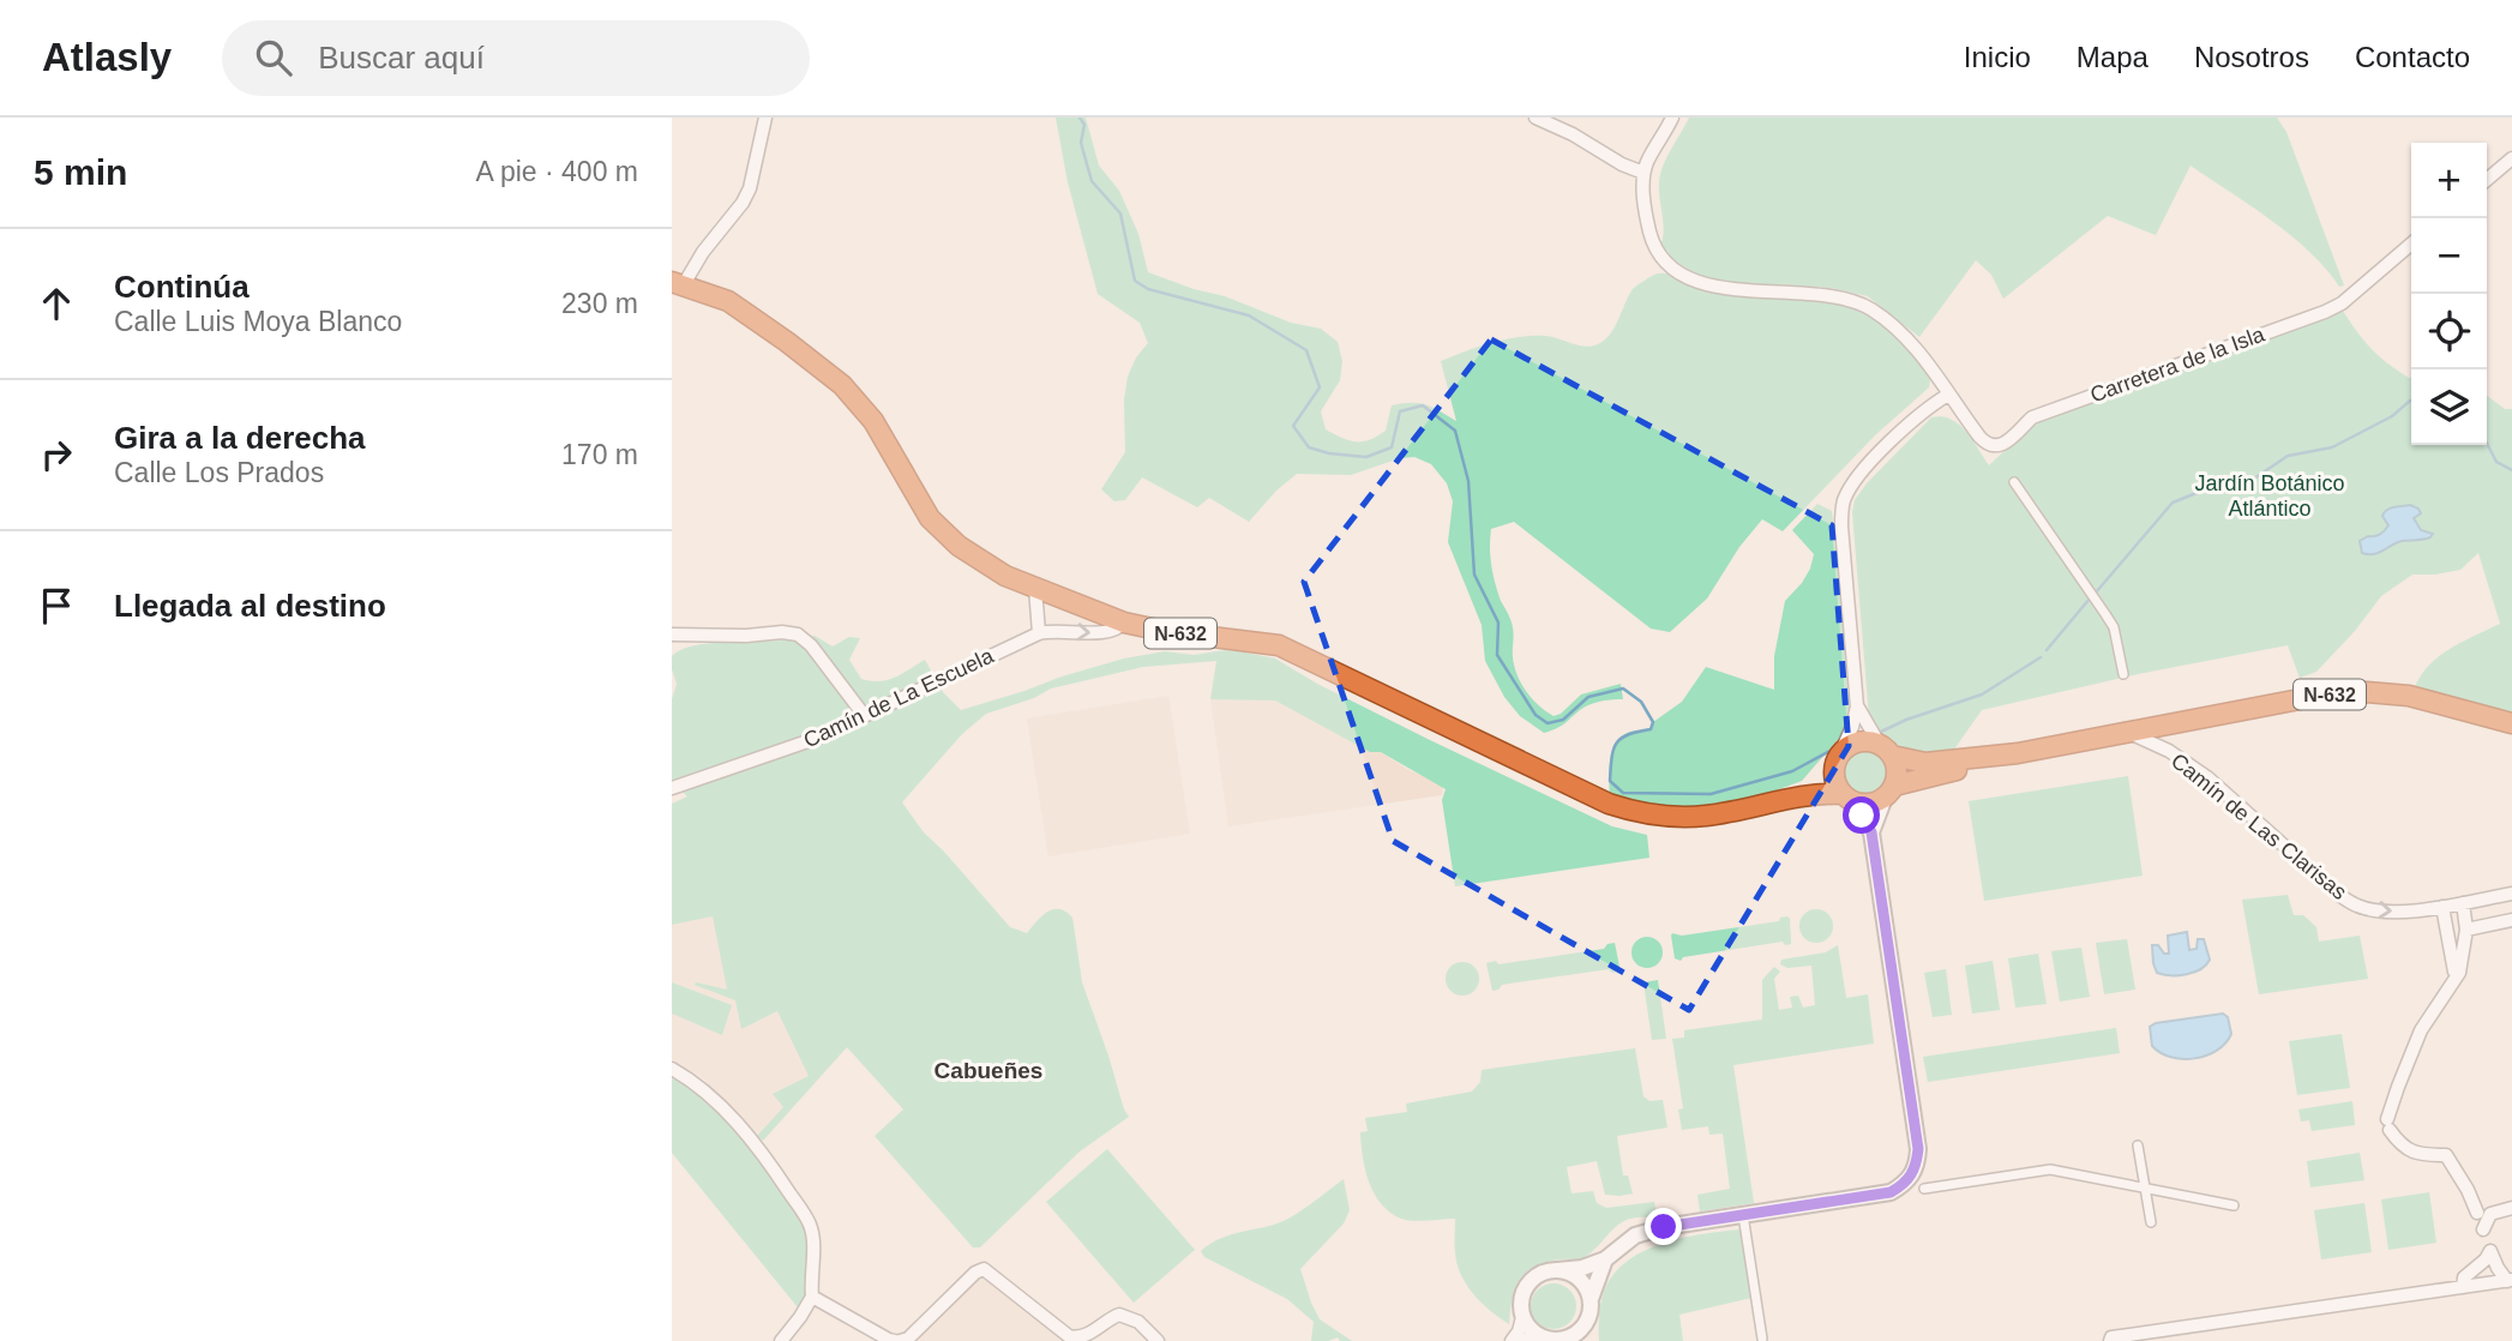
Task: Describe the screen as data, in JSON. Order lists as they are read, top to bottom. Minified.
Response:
{"streets":{"highway":["N-632"],"street":["Carretera de la Isla","Camín de La Escuela","Camín de Las Clarisas"]},"crossings":[["N-632","Camín de La Escuela"],["N-632","Camín de Las Clarisas"]],"one_way":["Camín de Las Clarisas"],"districts":["Cabueñes"],"parks":["Jardín Botánico Atlántico"],"page":{"header":"Atlasly","search":"Buscar aquí","nav":["Inicio","Mapa","Nosotros","Contacto"],"heading":["5 min","A pie · 400 m"],"map_buttons":["+","−"],"list":[["Continúa","Calle Luis Moya Blanco","230 m"],["Gira a la derecha","Calle Los Prados","170 m"],"Llegada al destino"]}}
